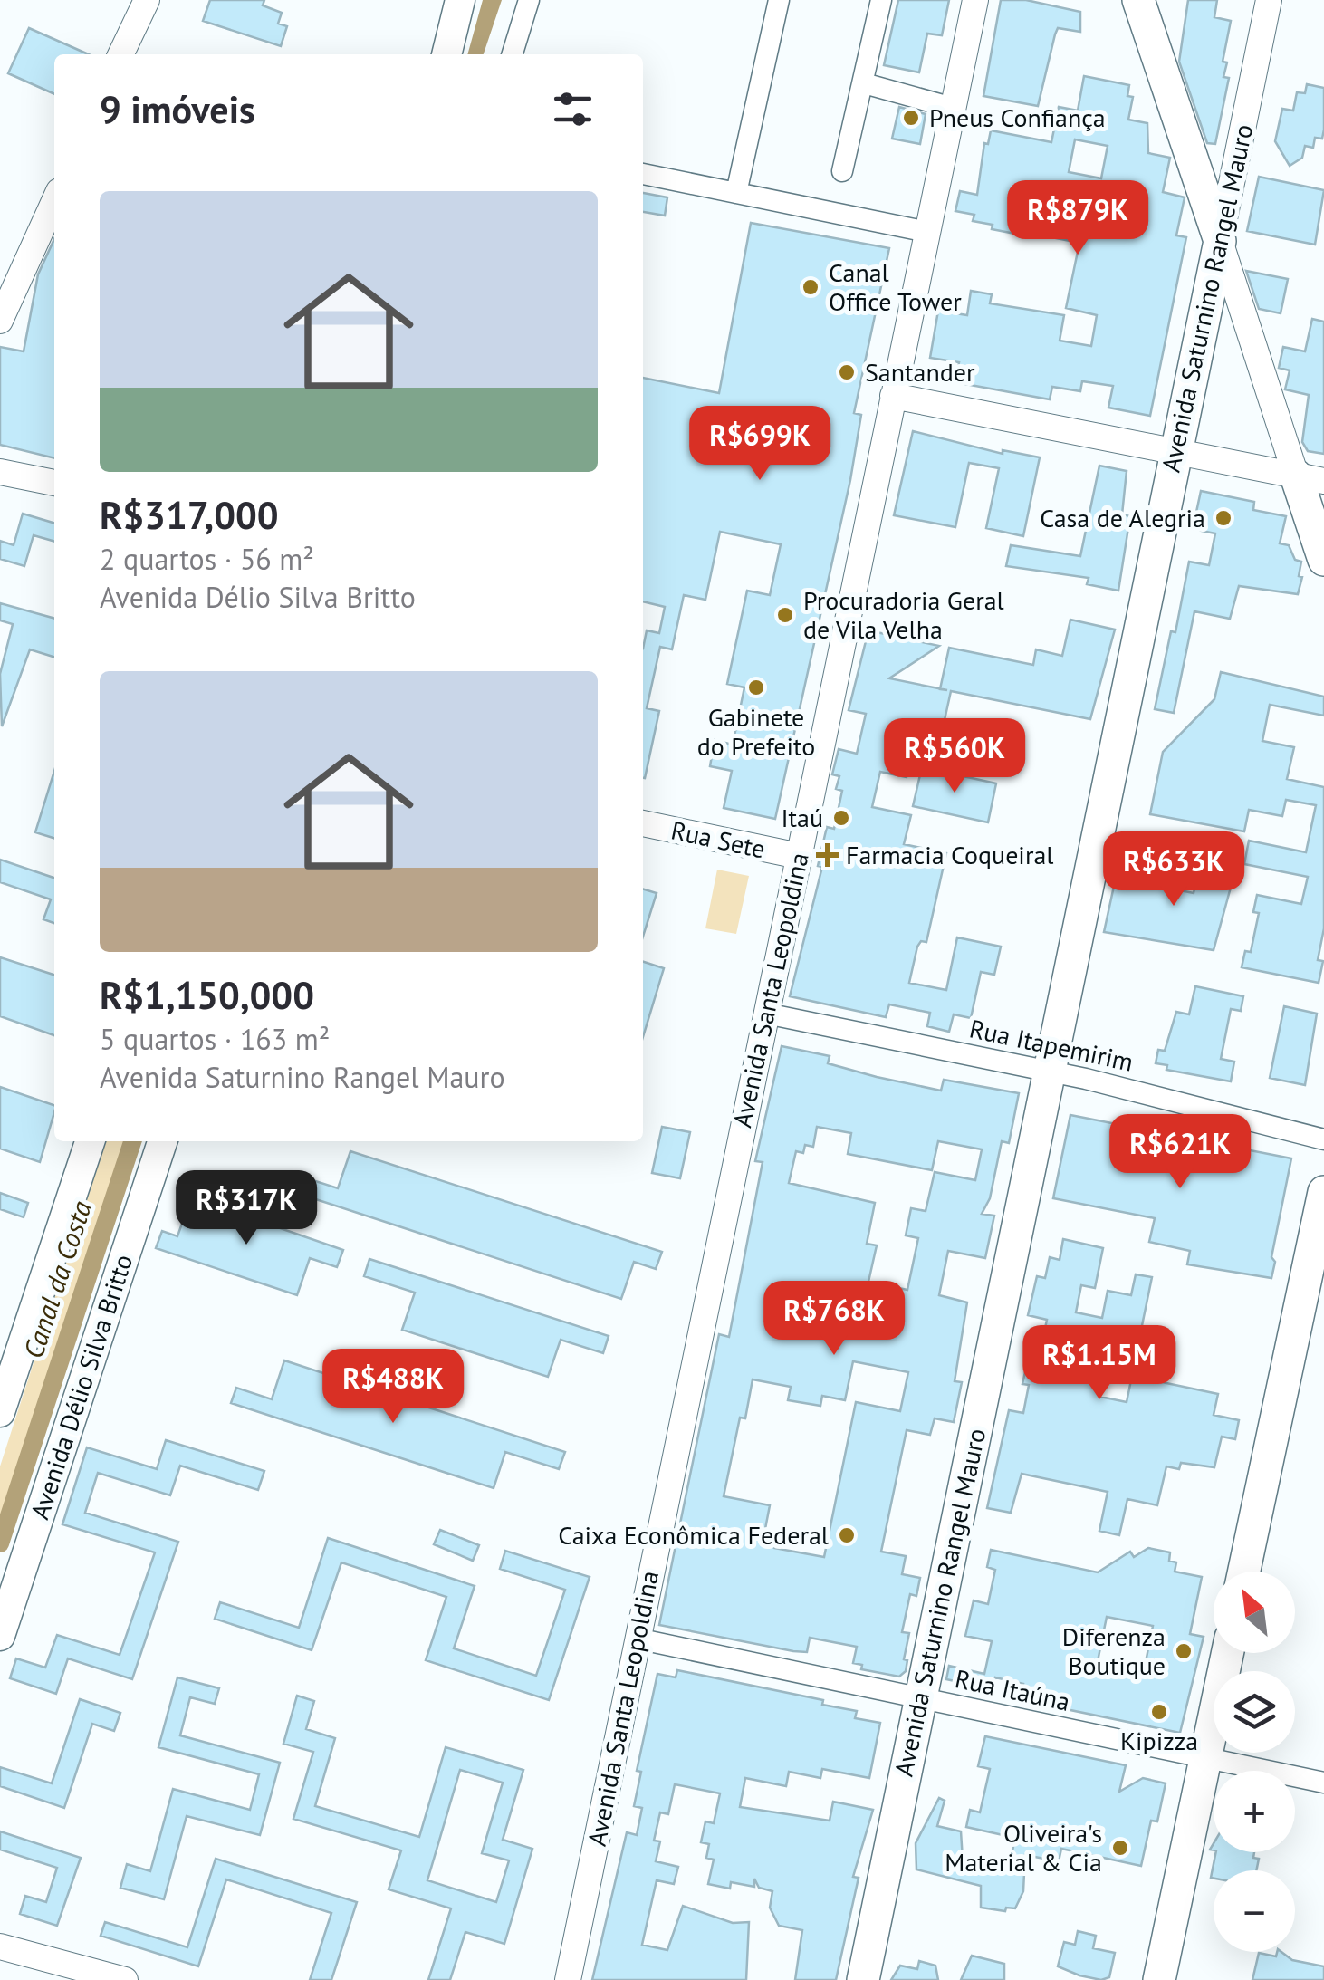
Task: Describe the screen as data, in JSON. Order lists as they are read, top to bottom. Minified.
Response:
{"streets":{"main road":["Avenida Saturnino Rangel Mauro","Avenida Délio Silva Britto"],"street":["Rua Sete","Avenida Santa Leopoldina","Rua Itapemirim","Rua Itaúna"]},"crossings":[["Avenida Saturnino Rangel Mauro","Rua Itapemirim"],["Avenida Saturnino Rangel Mauro","Rua Itaúna"],["Rua Sete","Avenida Santa Leopoldina"],["Avenida Santa Leopoldina","Rua Itapemirim"],["Avenida Santa Leopoldina","Rua Itaúna"]],"water":["Canal da Costa"],"places":{"other":["Pneus Confiança","Canal Office Tower","Santander","Casa de Alegria","Procuradoria Geral de Vila Velha","Gabinete do Prefeito","Itaú","Caixa Econômica Federal","Diferenza Boutique","Kipizza","Oliveira's Material & Cia"],"health":["Farmacia Coqueiral"]},"north":"top left","page":{"heading":"9 imóveis","list":[{"name":"R$317,000","note":"2 quartos · 56 m² · Avenida Délio Silva Britto"},{"name":"R$1,150,000","note":"5 quartos · 163 m² · Avenida Saturnino Rangel Mauro"}],"price":["R$879K","R$699K","R$560K","R$633K","R$621K","R$317K","R$768K","R$1.15M","R$488K"],"map_buttons":["+","−"]}}
